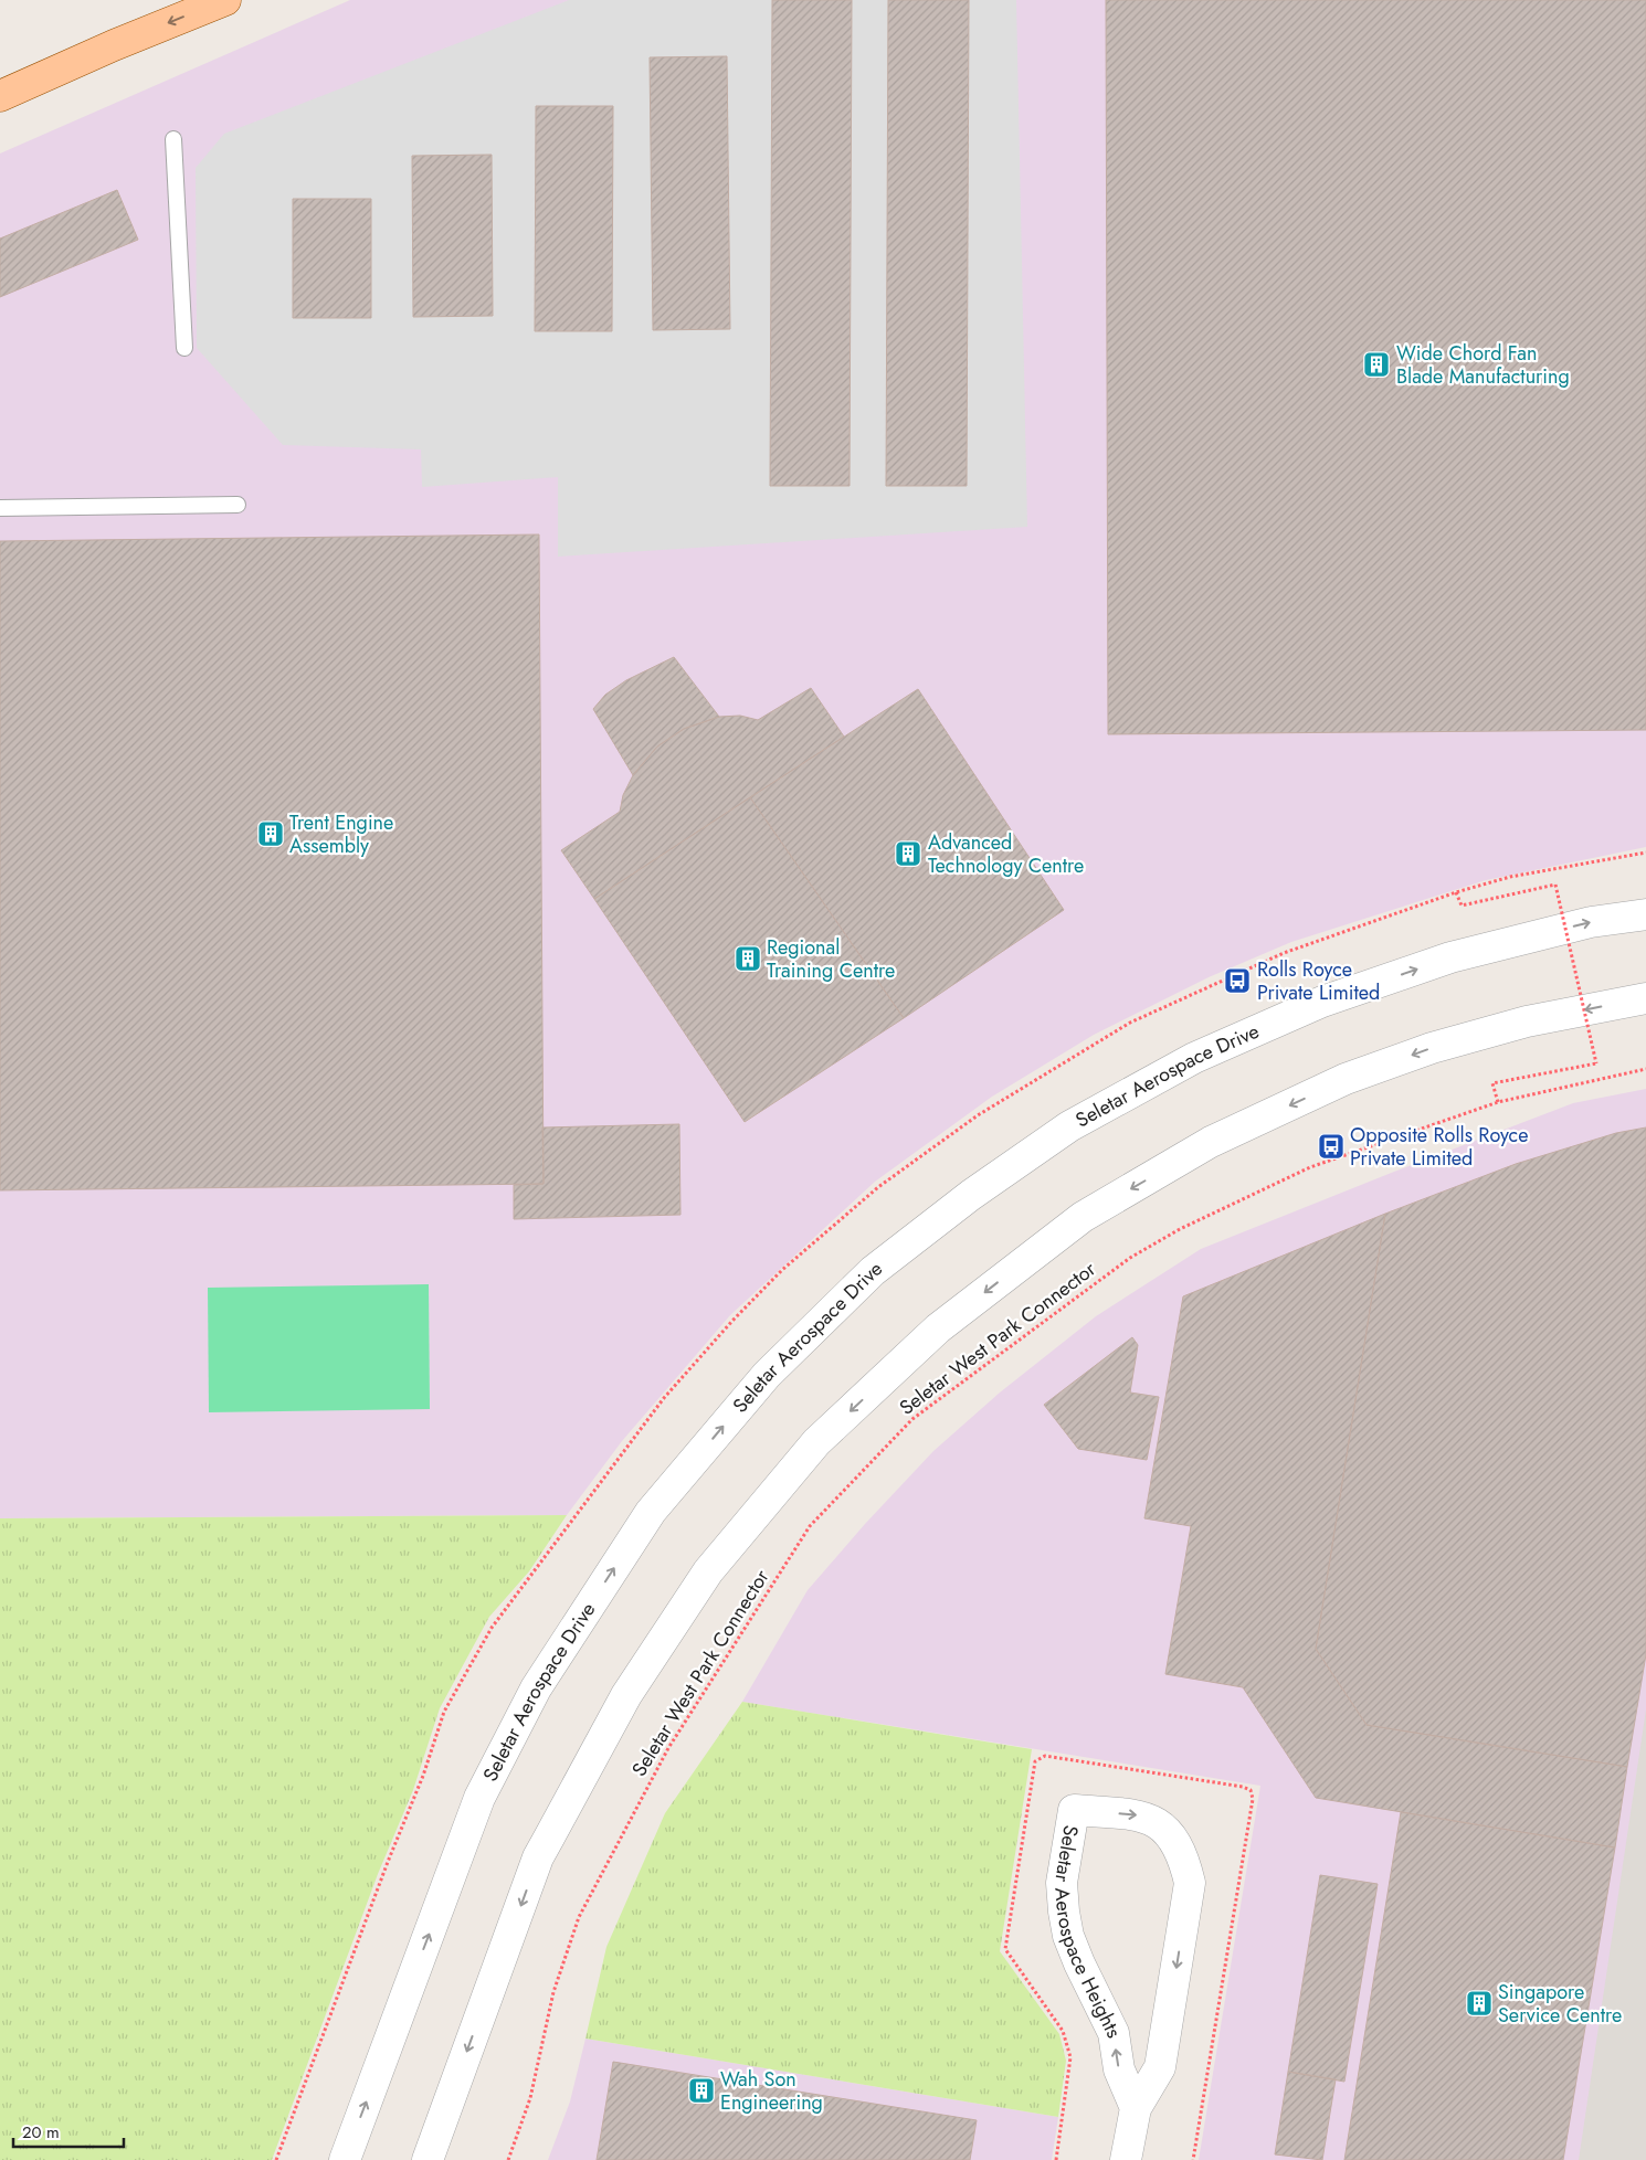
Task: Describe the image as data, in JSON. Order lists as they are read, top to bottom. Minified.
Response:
{"streets":{"street":["Seletar Aerospace Drive","Seletar Aerospace Heights"],"path":["Seletar West Park Connector"]},"places":{"building":["Wide Chord Fan Blade Manufacturing","Trent Engine Assembly","Advanced Technology Centre","Regional Training Centre","Singapore Service Centre","Wah Son Engineering"],"bus stop":["Rolls Royce Private Limited","Opposite Rolls Royce Private Limited"]},"scale_bar":"20 m"}
